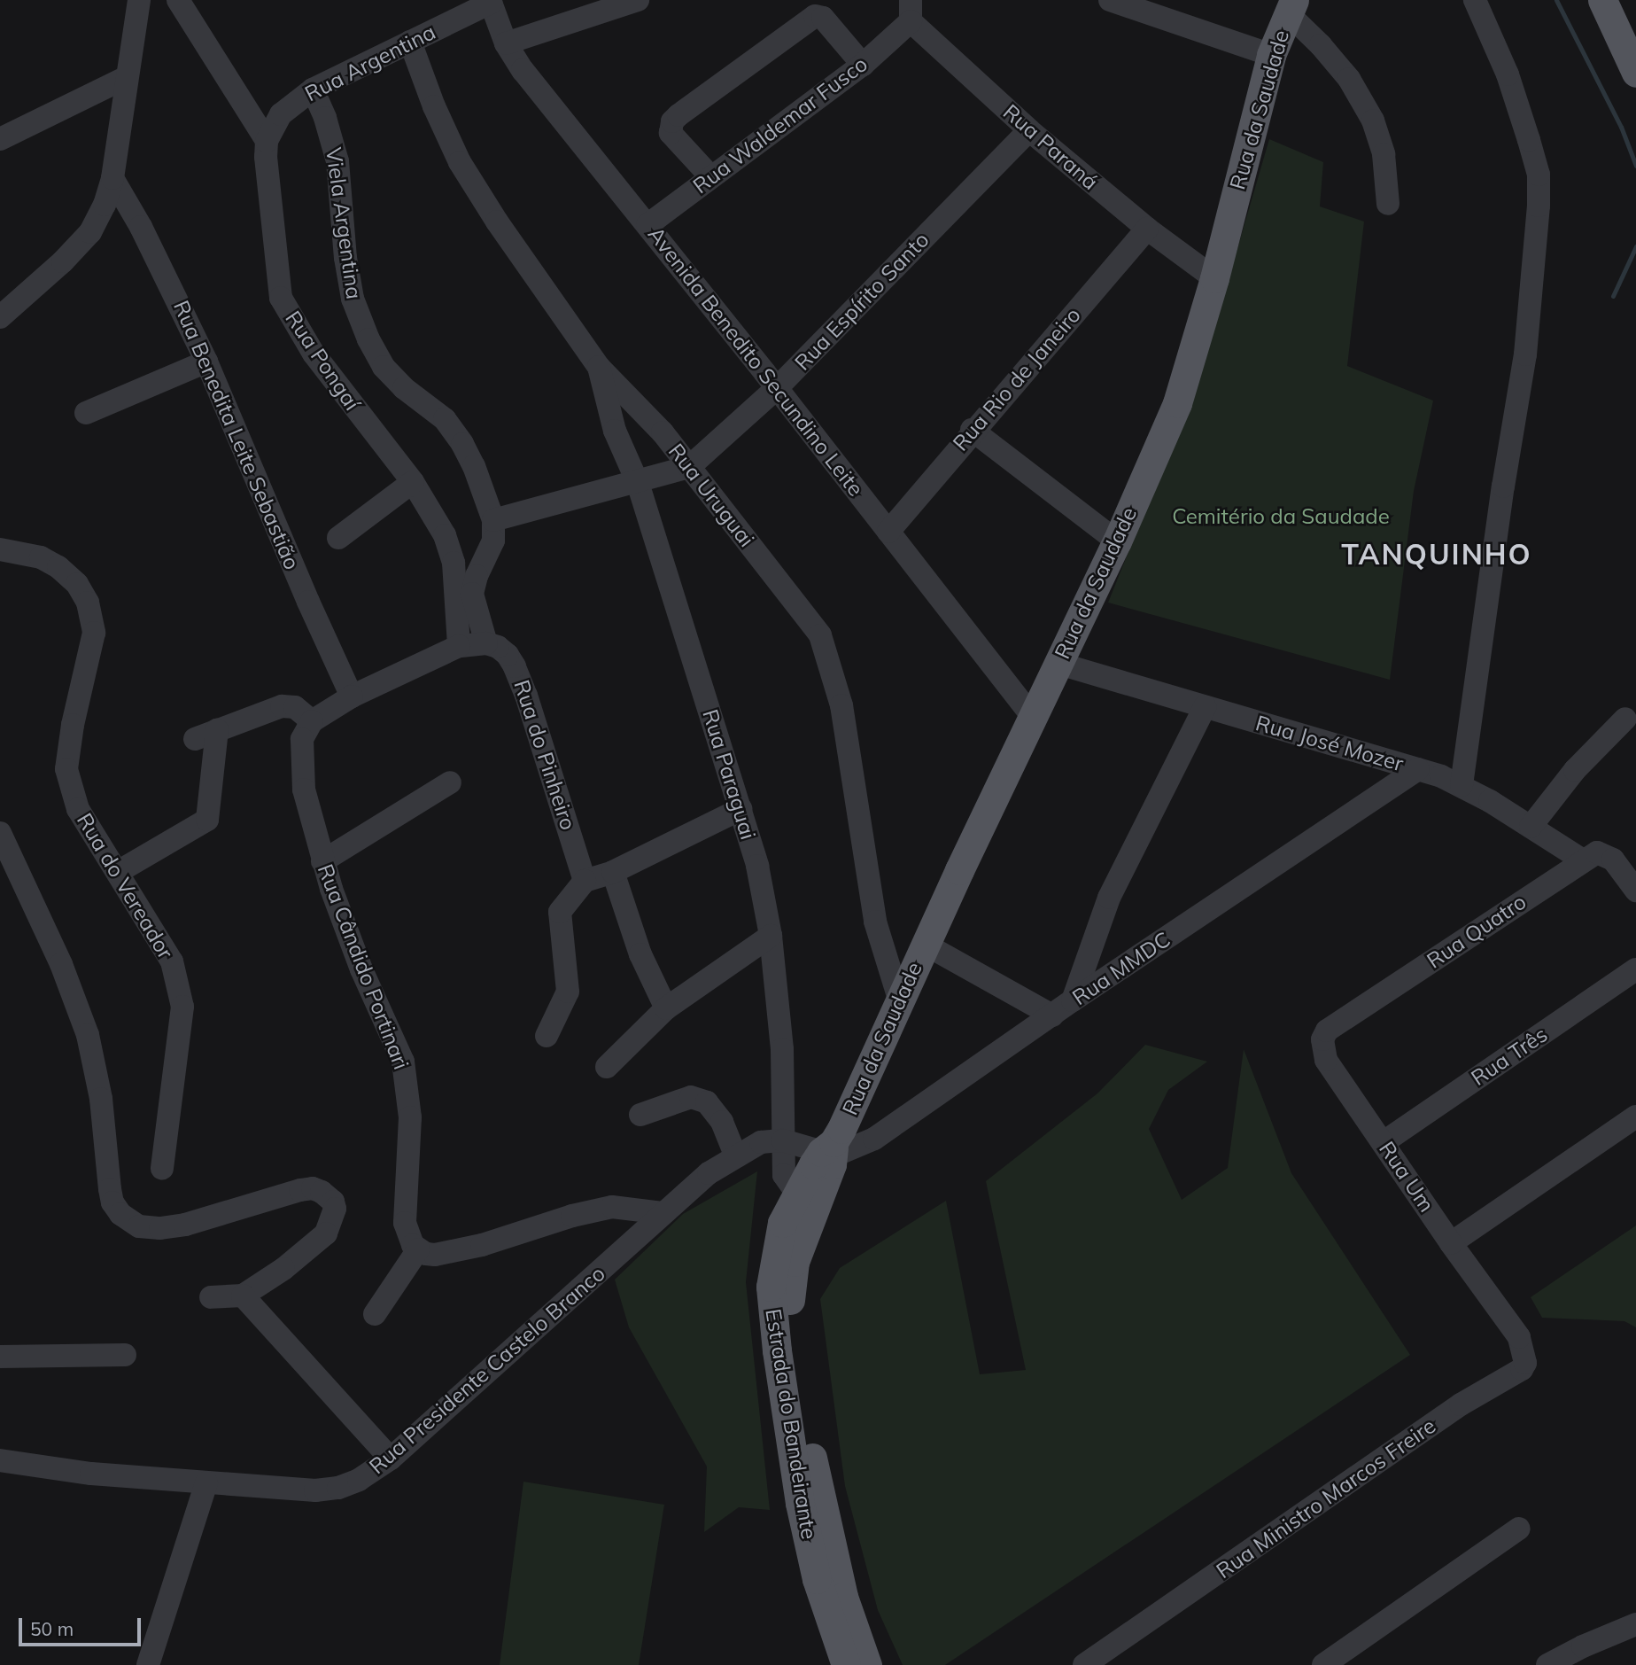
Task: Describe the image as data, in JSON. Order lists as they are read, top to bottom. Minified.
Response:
{"streets":{"main road":["Rua da Saudade","Estrada do Bandeirante"],"street":["Rua Argentina","Rua Waldemar Fusco","Rua Paraná","Viela Argentina","Rua Espírito Santo","Rua Pongaí","Avenida Benedito Secundino Leite","Rua Rio de Janeiro","Rua Benedita Leite Sebastião","Rua Uruguai","Rua José Mozer","Rua do Pinheiro","Rua Paraguai","Rua do Vereador","Rua Quatro","Rua Cândido Portinari","Rua MMDC","Rua Três","Rua Um","Rua Presidente Castelo Branco","Rua Ministro Marcos Freire"]},"crossings":[["Rua Argentina","Viela Argentina"],["Rua Argentina","Rua Pongaí"],["Rua Argentina","Avenida Benedito Secundino Leite"],["Rua Argentina","Rua Uruguai"],["Rua da Saudade","Rua Paraná"],["Rua da Saudade","Avenida Benedito Secundino Leite"],["Rua da Saudade","Rua Uruguai"],["Rua da Saudade","Rua José Mozer"],["Rua da Saudade","Rua MMDC"],["Rua da Saudade","Rua Presidente Castelo Branco"],["Rua da Saudade","Estrada do Bandeirante"],["Rua Waldemar Fusco","Rua Paraná"],["Rua Waldemar Fusco","Avenida Benedito Secundino Leite"],["Rua Paraná","Rua Espírito Santo"],["Rua Paraná","Rua Rio de Janeiro"],["Viela Argentina","Rua do Pinheiro"],["Rua Espírito Santo","Avenida Benedito Secundino Leite"],["Rua Espírito Santo","Rua Uruguai"],["Avenida Benedito Secundino Leite","Rua Rio de Janeiro"],["Rua Uruguai","Rua Paraguai"],["Rua José Mozer","Rua Quatro"],["Rua José Mozer","Rua MMDC"],["Rua Paraguai","Rua Presidente Castelo Branco"],["Rua Paraguai","Estrada do Bandeirante"],["Rua Quatro","Rua Um"],["Rua MMDC","Rua Presidente Castelo Branco"],["Rua MMDC","Estrada do Bandeirante"],["Rua Três","Rua Um"],["Rua Um","Rua Ministro Marcos Freire"],["Rua Presidente Castelo Branco","Estrada do Bandeirante"]],"districts":["TANQUINHO"],"parks":["Cemitério da Saudade"],"scale_bar":"50 m"}
